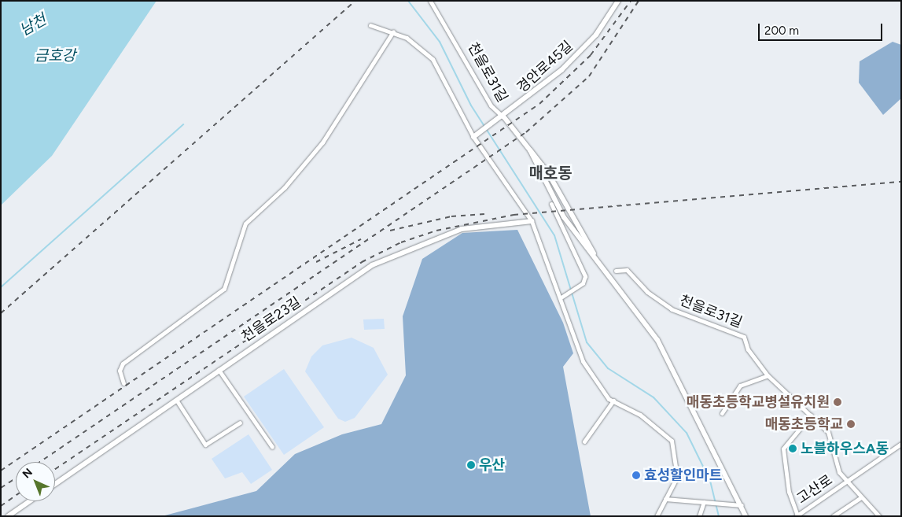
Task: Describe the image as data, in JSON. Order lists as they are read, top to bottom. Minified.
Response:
{"streets":{"street":["경안로45길","천을로31길","천을로23길","고산로"]},"crossings":[["경안로45길","천을로31길"],["천을로31길","고산로"]],"districts":["매호동"],"water":["남천","금호강"],"places":["매동초등학교병설유치원","매동초등학교","노블하우스A동","우산","효성할인마트"],"scale_bar":"200 m","north":"top left"}
